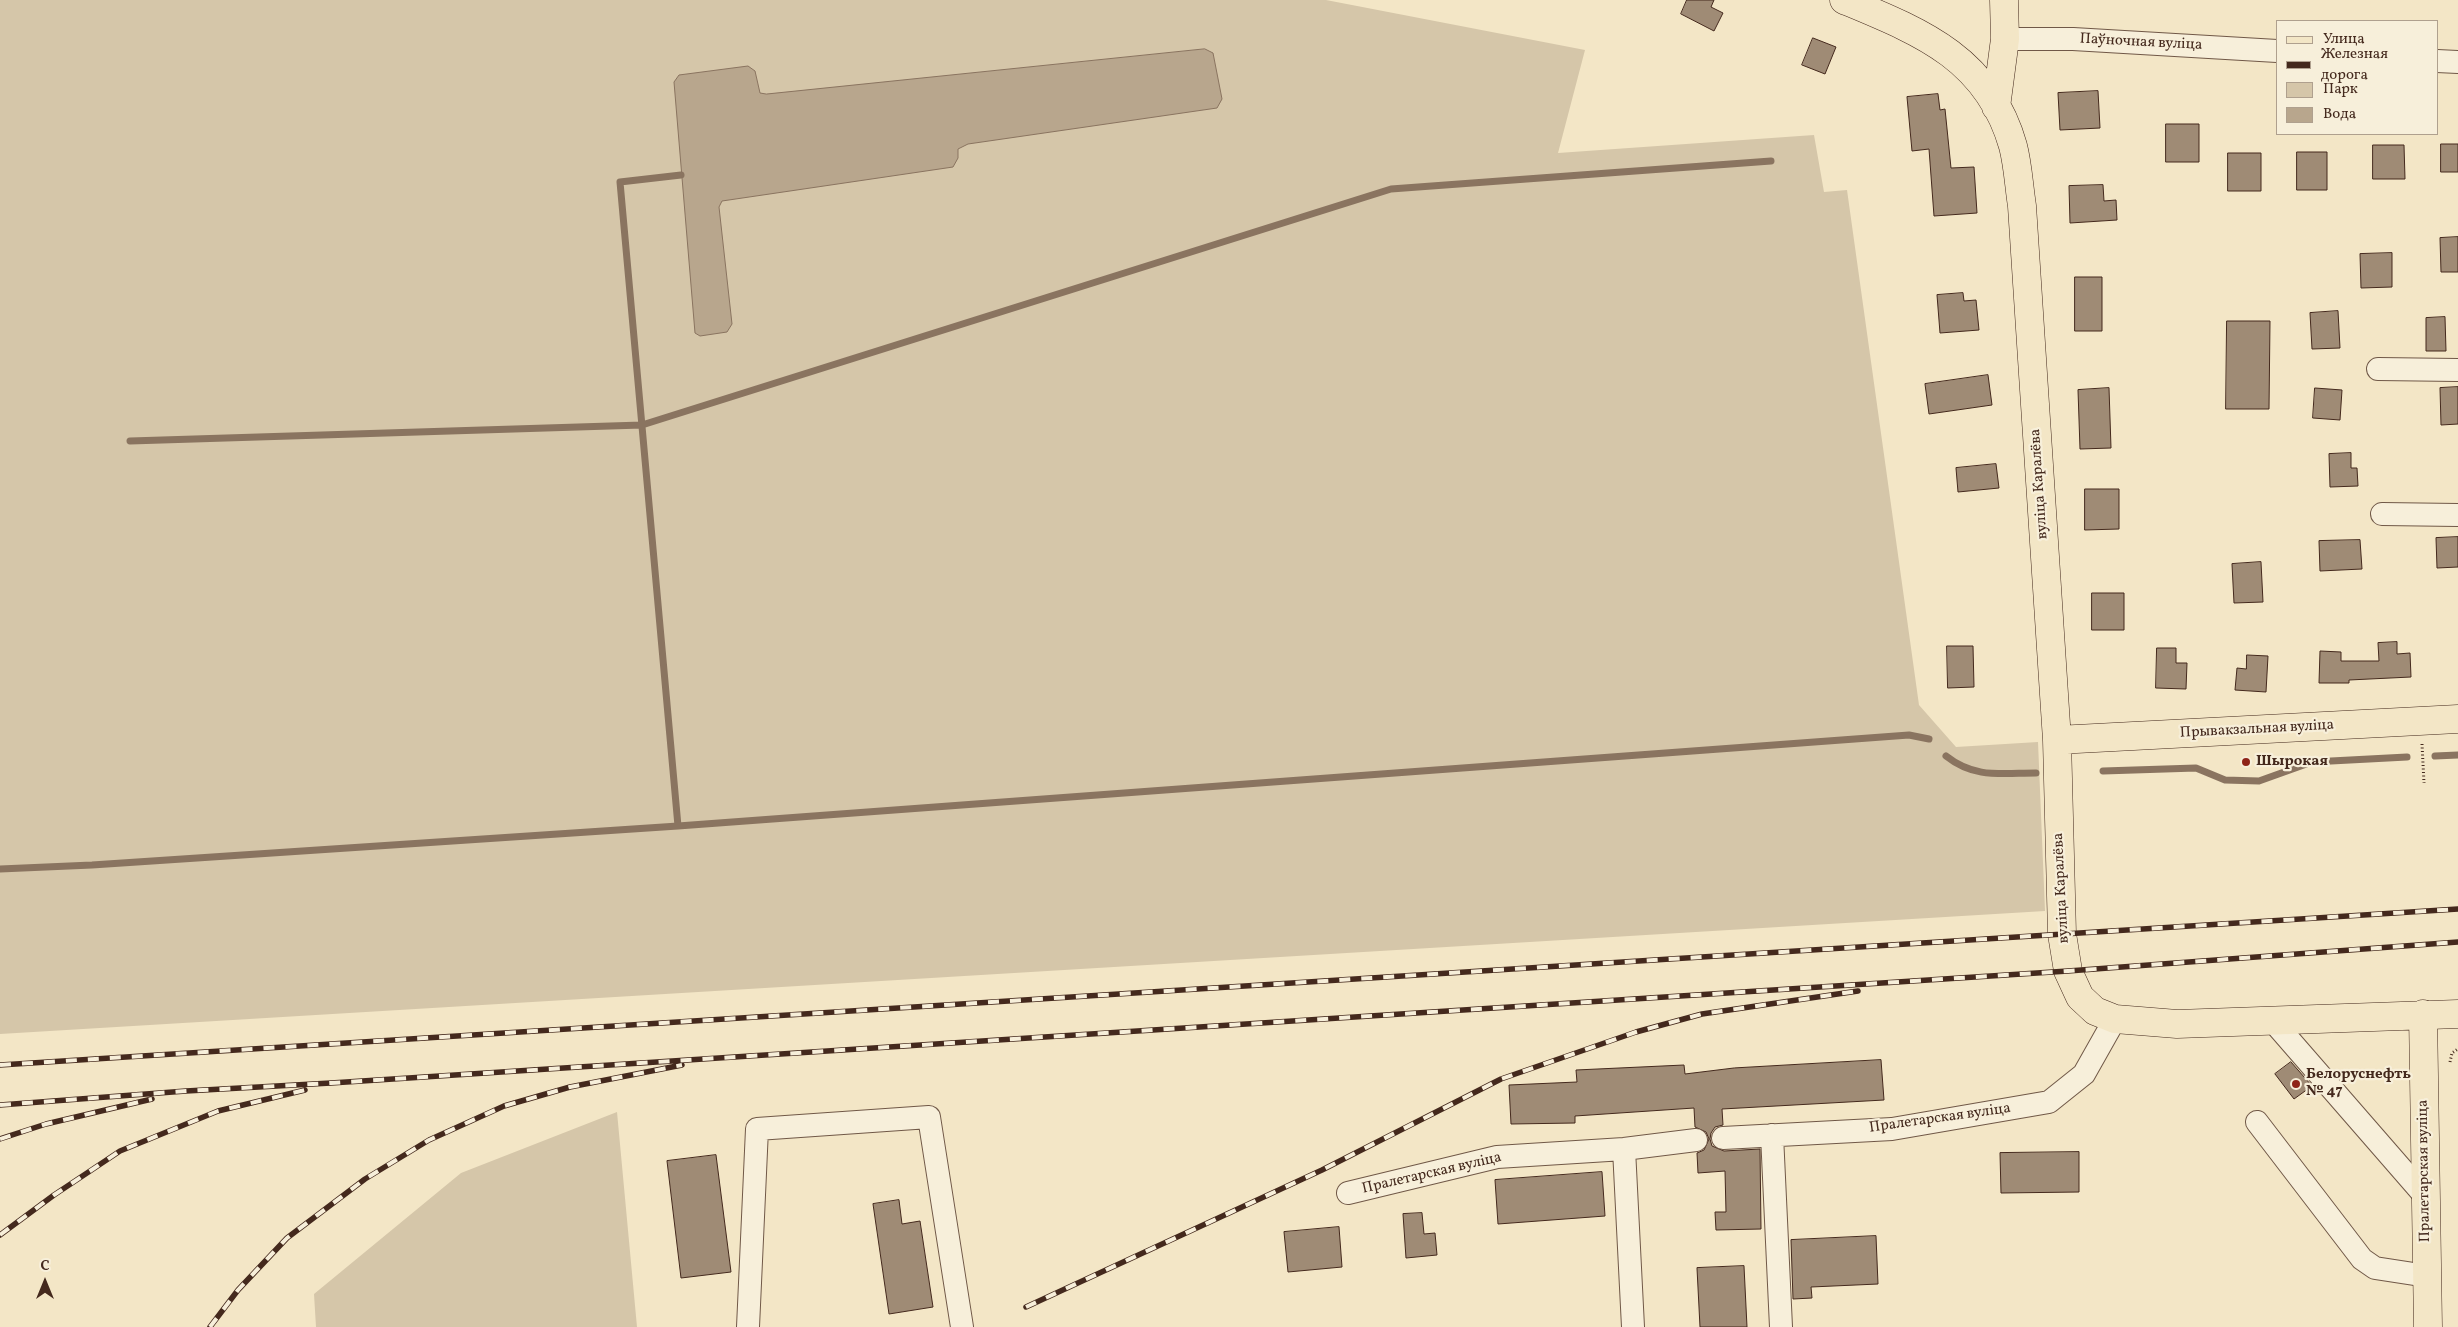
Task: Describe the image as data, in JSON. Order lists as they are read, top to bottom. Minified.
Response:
{"streets":{"main road":["вуліца Каралёва","Прывакзальная вуліца","Пралетарская вуліца"],"street":["Паўночная вуліца"]},"crossings":[["вуліца Каралёва","Прывакзальная вуліца"],["вуліца Каралёва","Пралетарская вуліца"]],"places":["Шырокая","Белоруснефть № 47"],"legend":["Улица","Железная дорога","Парк","Вода"],"north":"top"}
